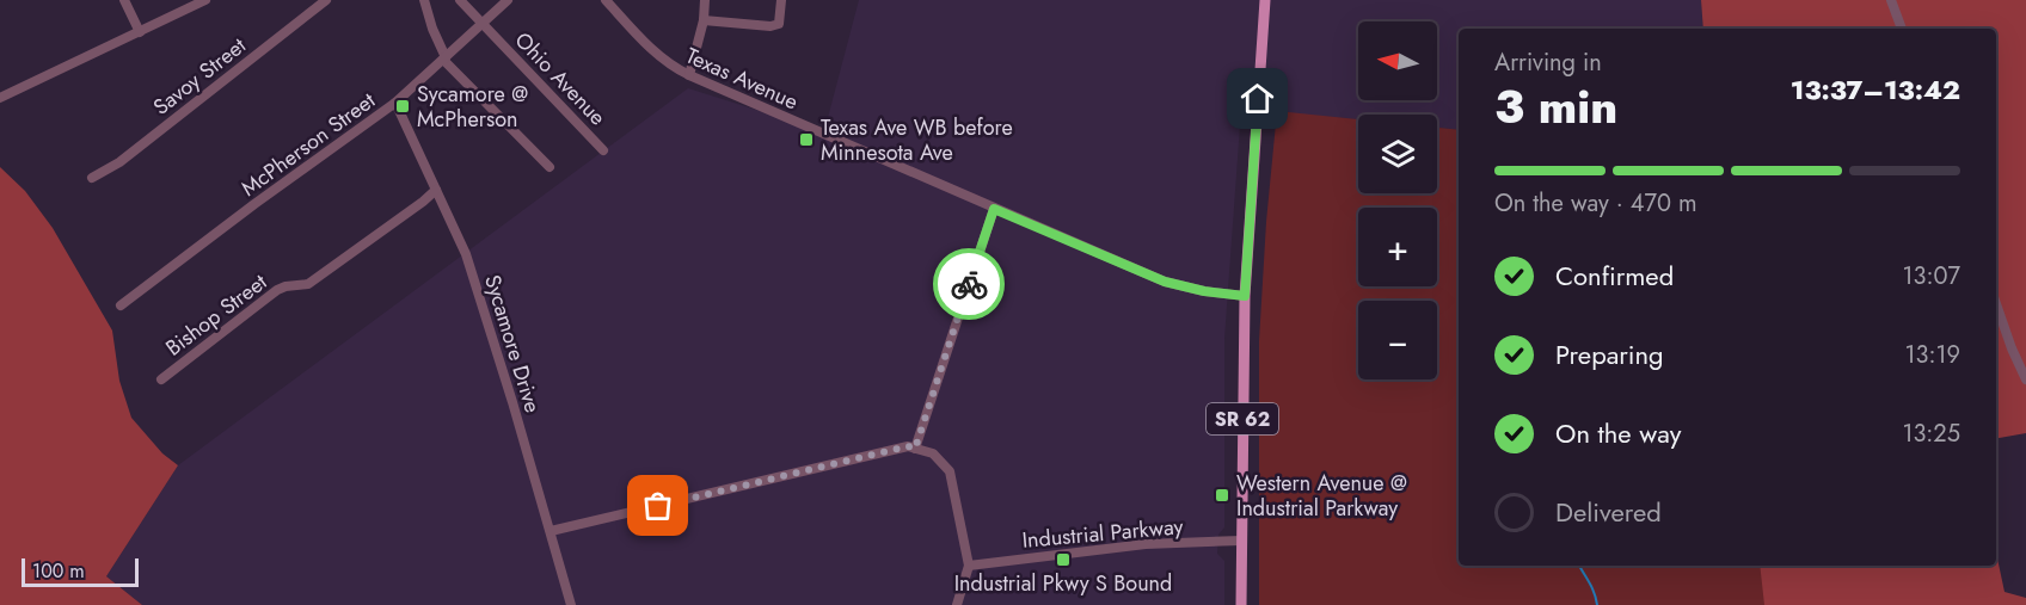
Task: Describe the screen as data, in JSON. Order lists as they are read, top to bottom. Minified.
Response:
{"streets":{"main road":["SR 62"],"street":["Savoy Street","Ohio Avenue","Texas Avenue","McPherson Street","Bishop Street","Sycamore Drive","Industrial Parkway"]},"crossings":[["Ohio Avenue","McPherson Street"],["Texas Avenue","SR 62"],["McPherson Street","Sycamore Drive"],["Bishop Street","Sycamore Drive"],["SR 62","Industrial Parkway"]],"places":{"transit":["Sycamore @ McPherson","Texas Ave WB before Minnesota Ave","Western Avenue @ Industrial Parkway","Industrial Pkwy S Bound"]},"scale_bar":"100 m","north":"left","page":{"map_buttons":["+","−"],"heading":["3 min","Arriving in","13:37–13:42"],"bar":"On the way · 470 m","list":[["Confirmed","13:07"],["Preparing","13:19"],["On the way","13:25"],"Delivered"],"scale":"100 m"}}
